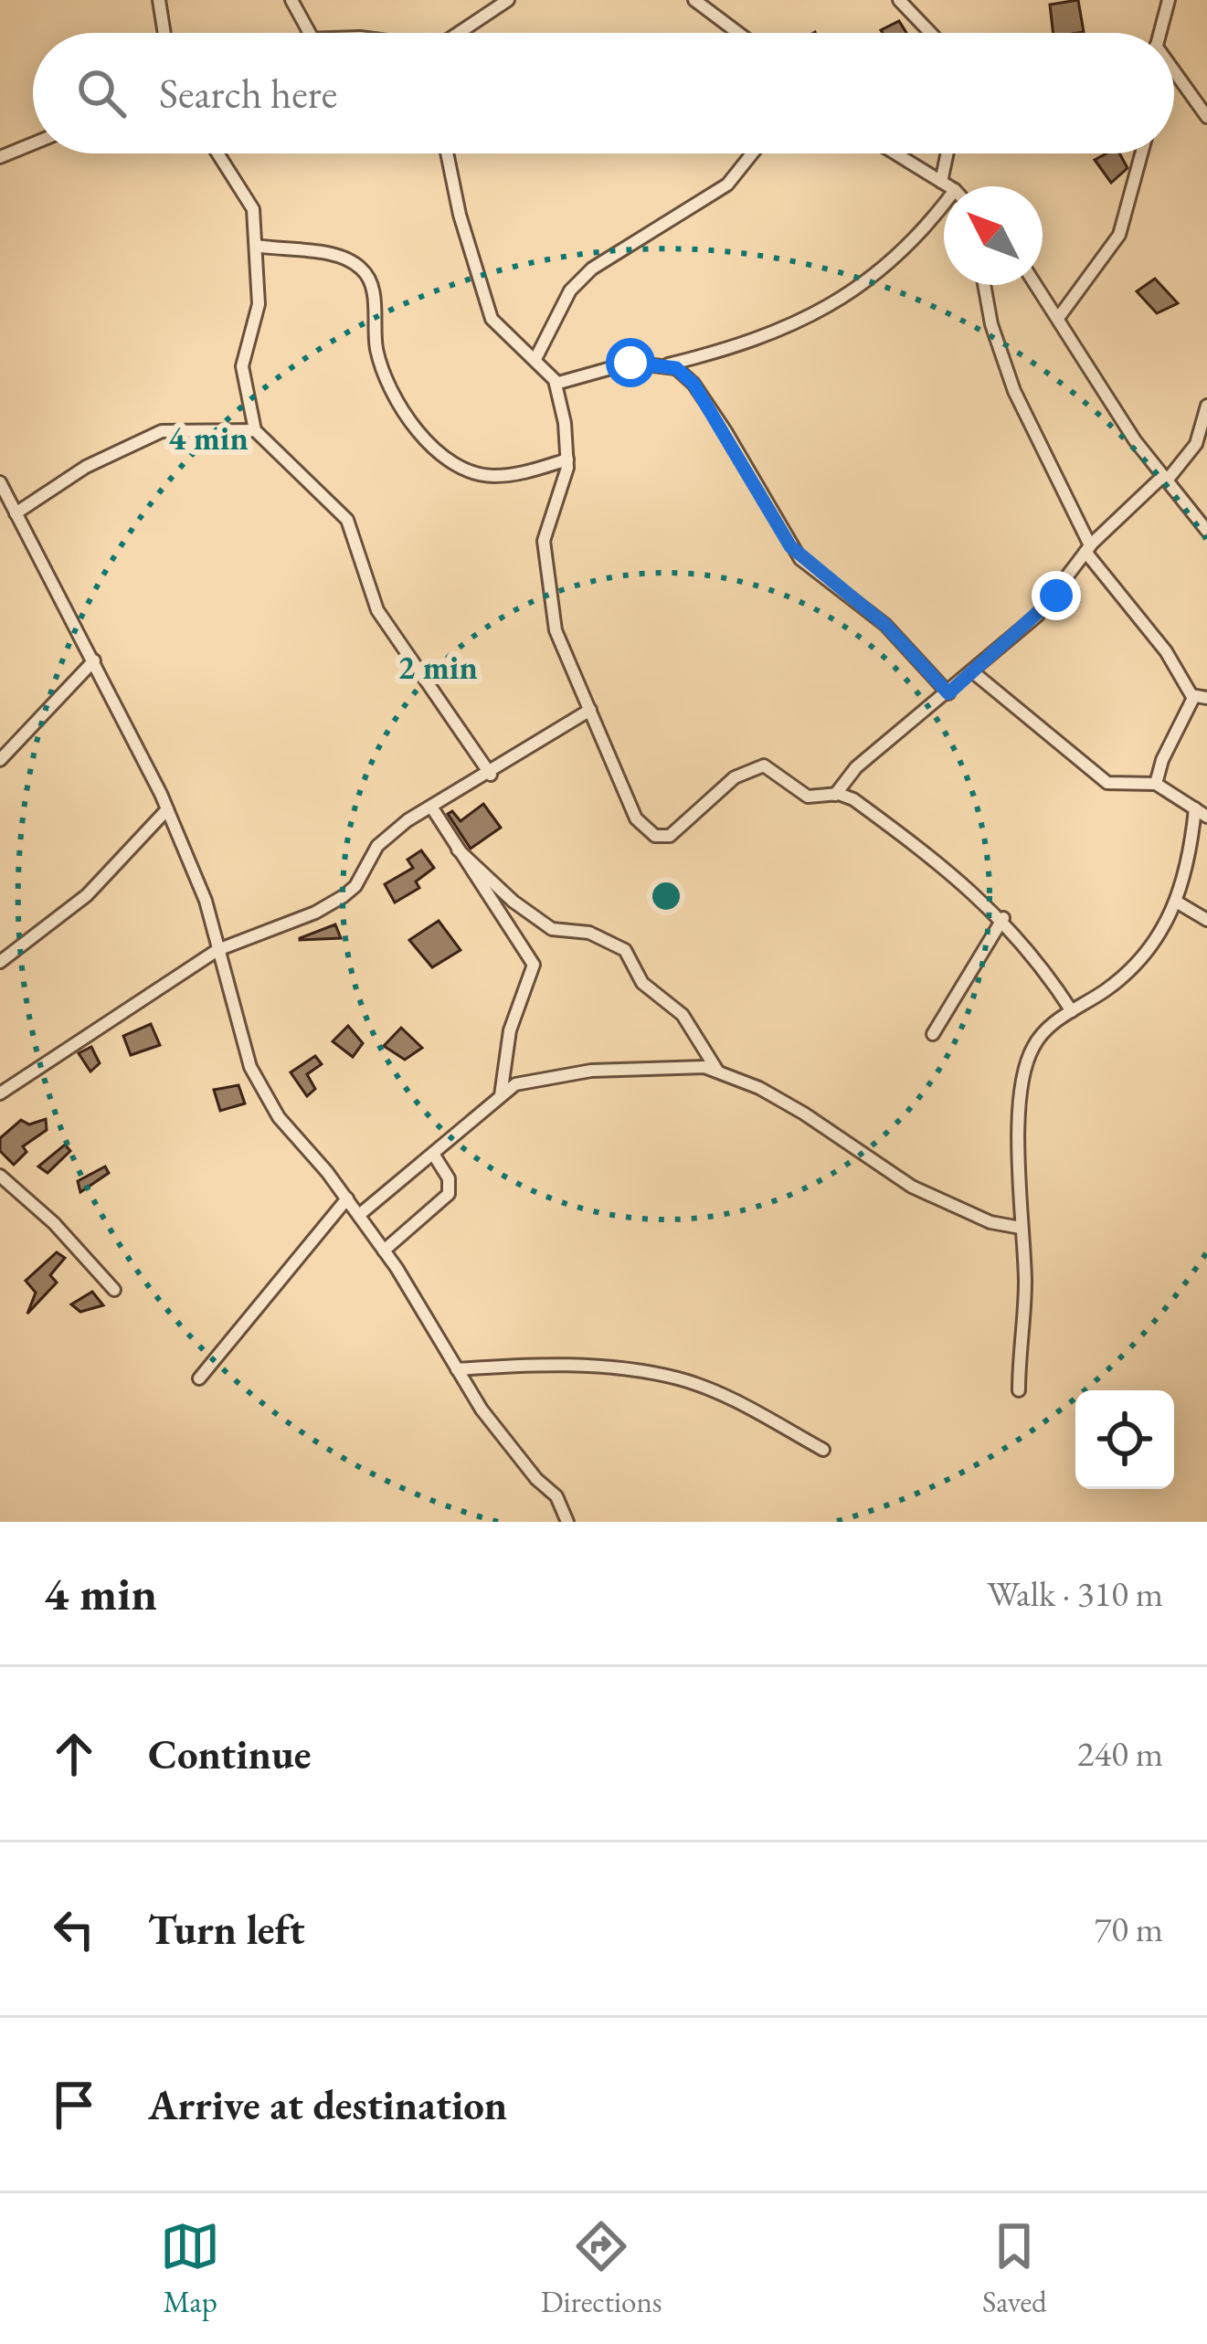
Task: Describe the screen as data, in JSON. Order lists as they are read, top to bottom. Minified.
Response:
{"north":"top left","page":{"search":"Search here","heading":["4 min","Walk · 310 m"],"list":[["Continue","240 m"],["Turn left","70 m"],"Arrive at destination"],"nav":["Map","Directions","Saved"]},"rings":["4 min","2 min"]}
